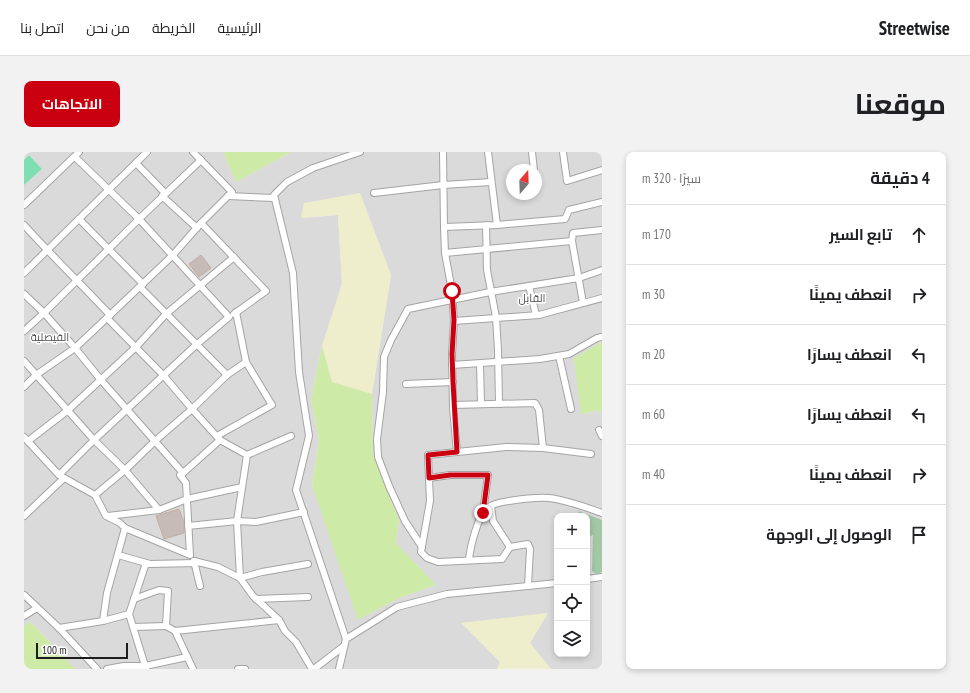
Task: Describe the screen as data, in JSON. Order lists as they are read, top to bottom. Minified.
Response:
{"districts":["القابل","الفيصلية"],"scale_bar":"100 m","north":"top","page":{"header":"Streetwise","nav":["الرئيسية","الخريطة","من نحن","اتصل بنا"],"title":"موقعنا","buttons":"الاتجاهات","heading":["4 دقيقة","سيرًا · 320 m"],"list":[["تابع السير","170 m"],["انعطف يمينًا","30 m"],["انعطف يسارًا","20 m"],["انعطف يسارًا","60 m"],["انعطف يمينًا","40 m"],"الوصول إلى الوجهة"],"map_buttons":["+","−"],"scale":"100 m"}}
